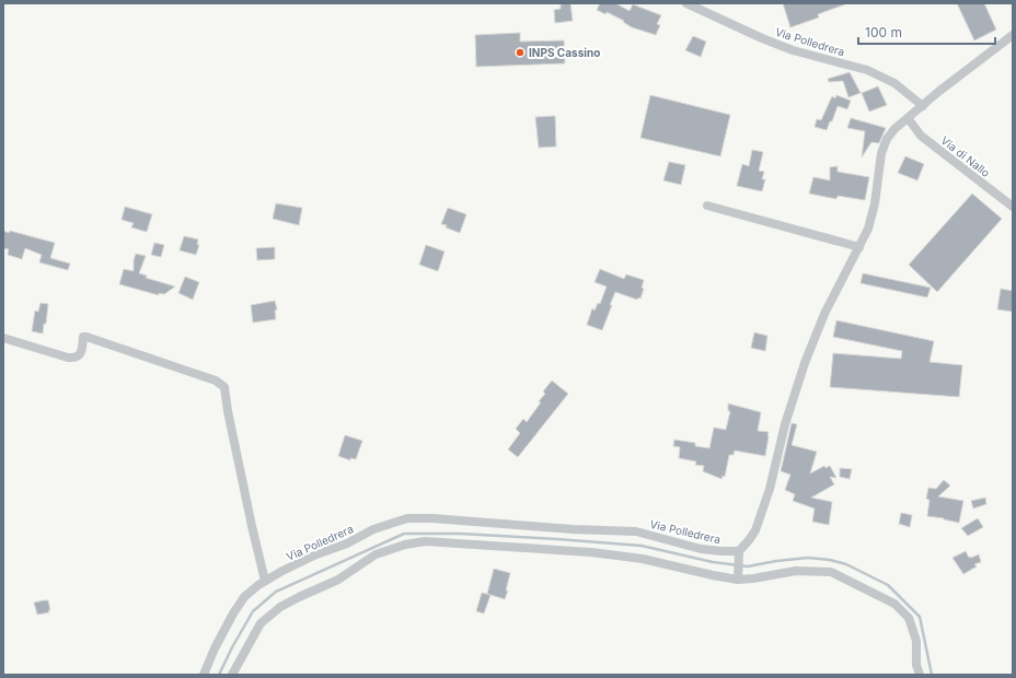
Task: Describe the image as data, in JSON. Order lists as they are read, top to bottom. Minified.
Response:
{"streets":{"street":["Via Polledrera","Via di Nallo"]},"places":["INPS Cassino"],"scale_bar":"100 m"}
